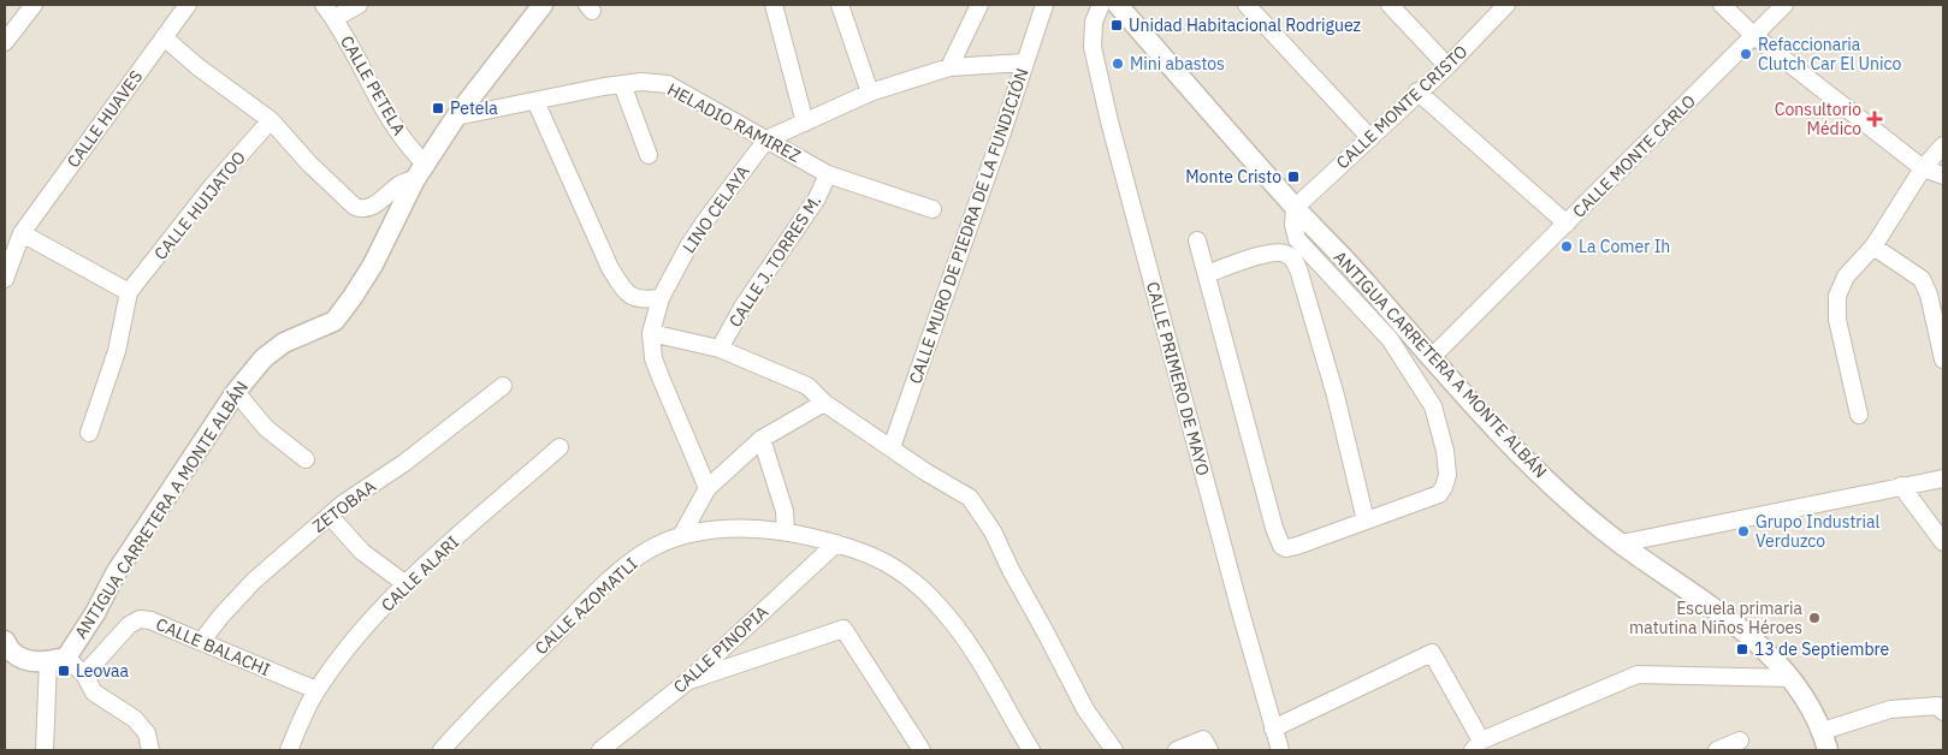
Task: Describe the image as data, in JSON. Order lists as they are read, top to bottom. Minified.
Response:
{"streets":{"street":["CALLE PETELA","CALLE MONTE CRISTO","CALLE HUAVES","HELADIO RAMIREZ","CALLE MONTE CARLO","CALLE HUIJATOO","LINO CELAYA","CALLE MURO DE PIEDRA DE LA FUNDICIÓN","CALLE J. TORRES M.","ANTIGUA CARRETERA A MONTE ALBÁN","CALLE PRIMERO DE MAYO","ZETOBAA","CALLE ALARI","CALLE AZOMATLI","CALLE BALACHI","CALLE PINOPIA"]},"crossings":[["CALLE PETELA","ANTIGUA CARRETERA A MONTE ALBÁN"],["CALLE MONTE CRISTO","ANTIGUA CARRETERA A MONTE ALBÁN"],["HELADIO RAMIREZ","LINO CELAYA"],["HELADIO RAMIREZ","CALLE J. TORRES M."],["HELADIO RAMIREZ","ANTIGUA CARRETERA A MONTE ALBÁN"],["CALLE MONTE CARLO","ANTIGUA CARRETERA A MONTE ALBÁN"],["ZETOBAA","CALLE BALACHI"],["CALLE ALARI","CALLE BALACHI"],["CALLE AZOMATLI","CALLE PINOPIA"]],"places":{"transit":["Unidad Habitacional Rodriguez","Petela","Monte Cristo","13 de Septiembre","Leovaa"],"other":["Refaccionaria Clutch Car El Unico","Mini abastos","La Comer Ih","Grupo Industrial Verduzco","Escuela primaria matutina Niños Héroes"],"health":["Consultorio Médico"]}}
